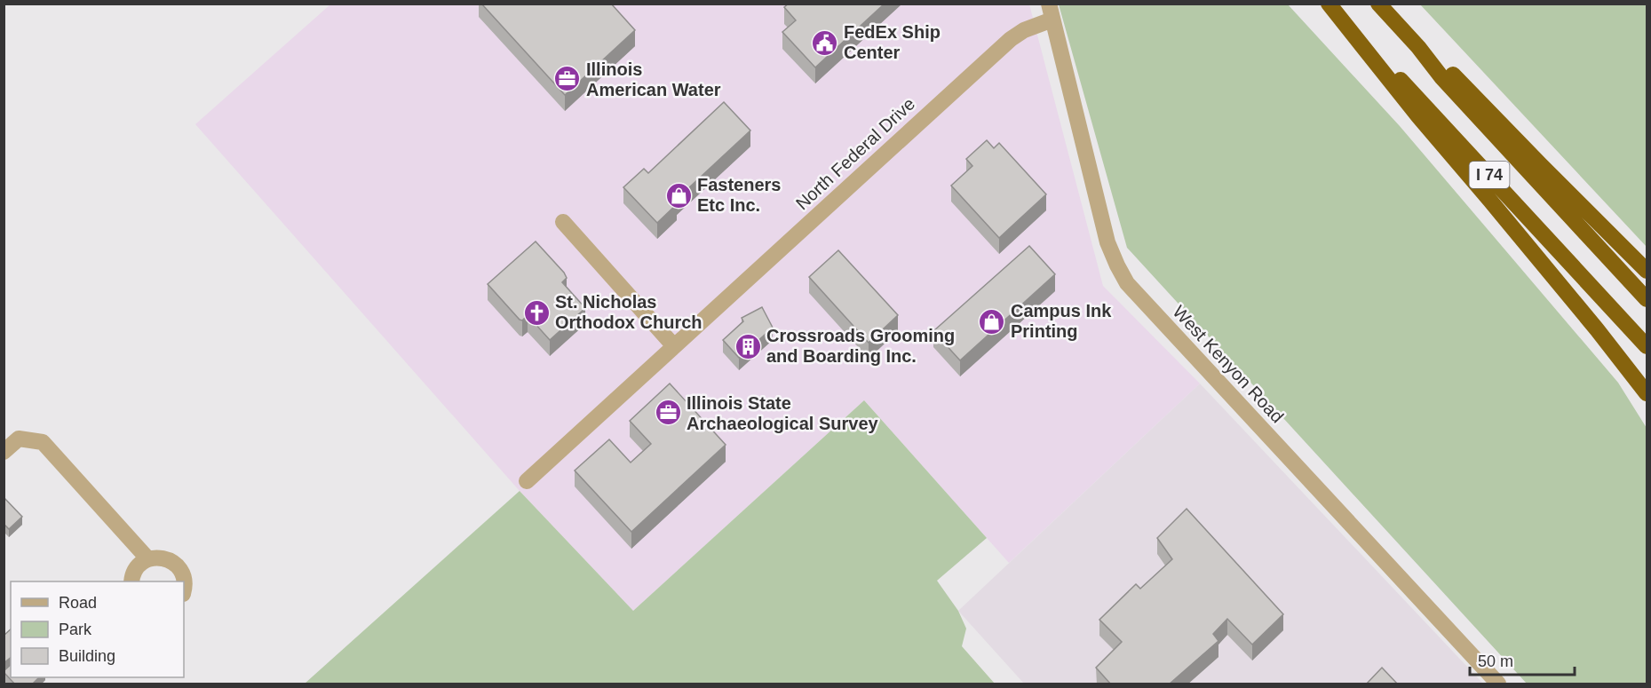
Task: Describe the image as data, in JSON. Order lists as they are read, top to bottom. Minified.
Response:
{"streets":{"highway":["I 74"],"street":["North Federal Drive","West Kenyon Road"]},"crossings":[["North Federal Drive","West Kenyon Road"]],"places":{"public building":["FedEx Ship Center"],"office":["Illinois American Water","Illinois State Archaeological Survey"],"shop":["Fasteners Etc Inc.","Campus Ink Printing"],"church":["St. Nicholas Orthodox Church"],"building":["Crossroads Grooming and Boarding Inc."]},"legend":["Road","Park","Building"],"scale_bar":"50 m"}
